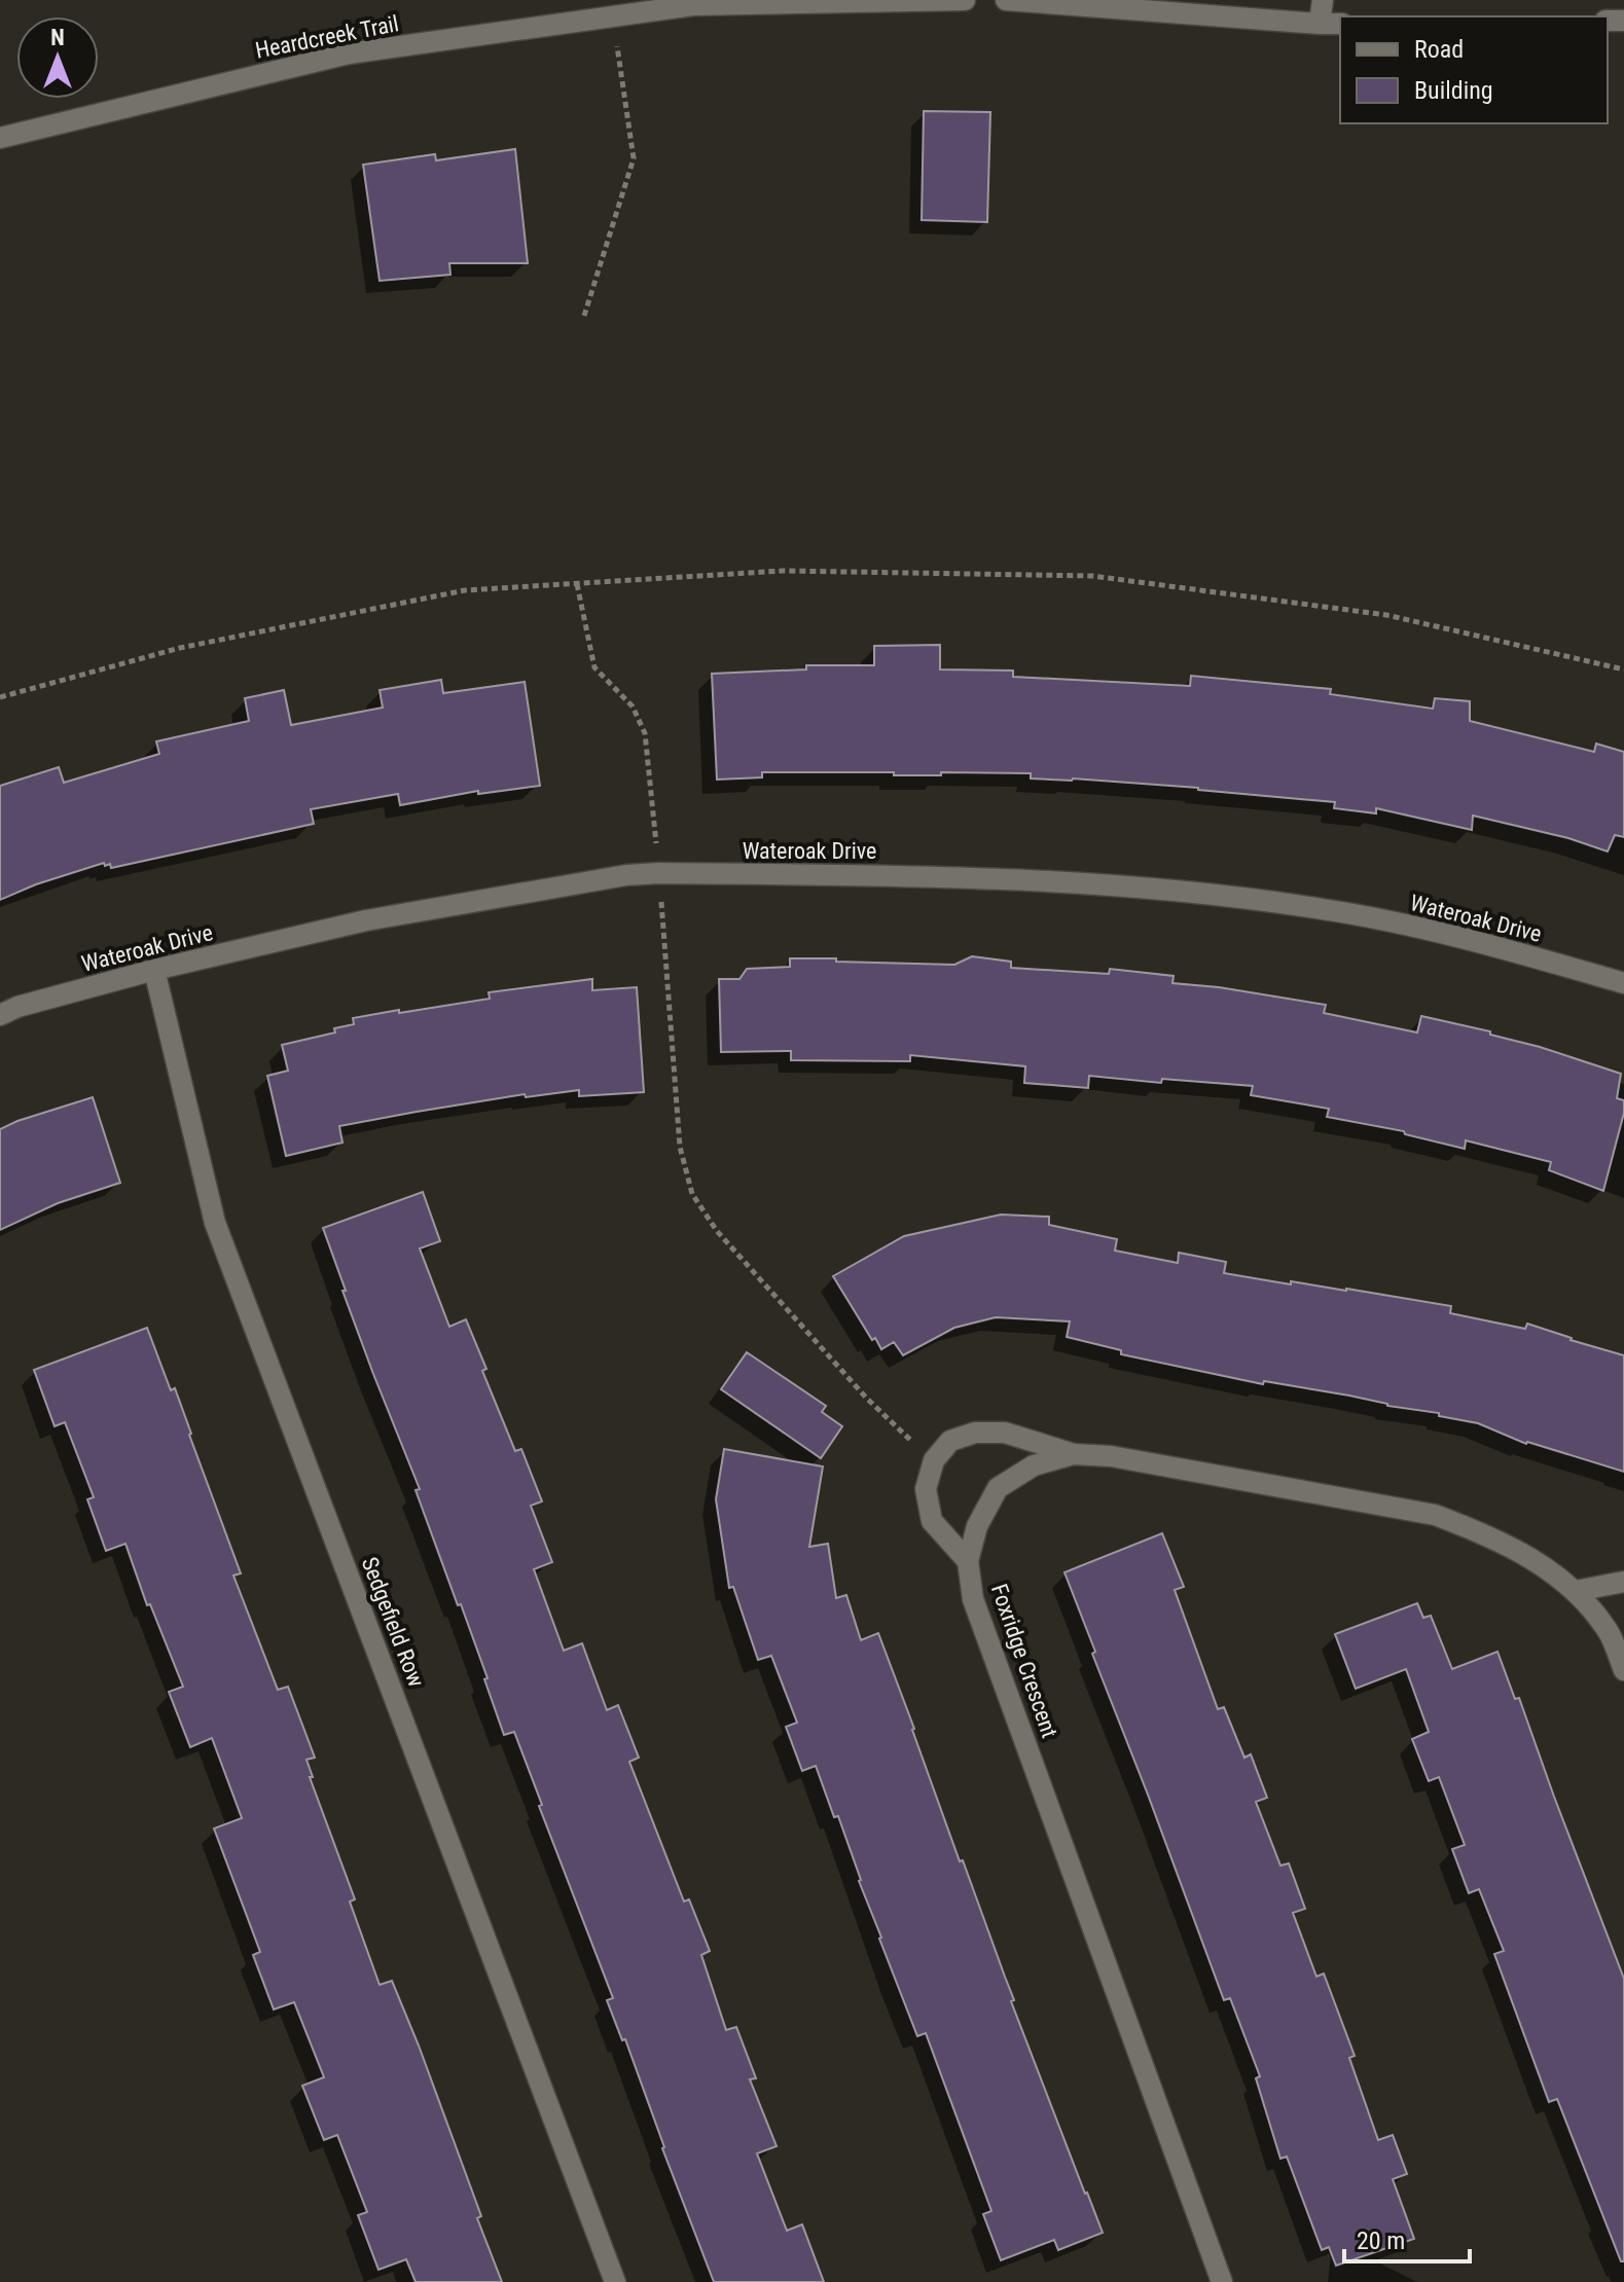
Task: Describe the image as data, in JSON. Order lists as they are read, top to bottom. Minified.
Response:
{"streets":{"street":["Heardcreek Trail","Wateroak Drive","Sedgefield Row","Foxridge Crescent"]},"crossings":[["Wateroak Drive","Sedgefield Row"]],"legend":["Road","Building"],"scale_bar":"20 m","north":"top"}
